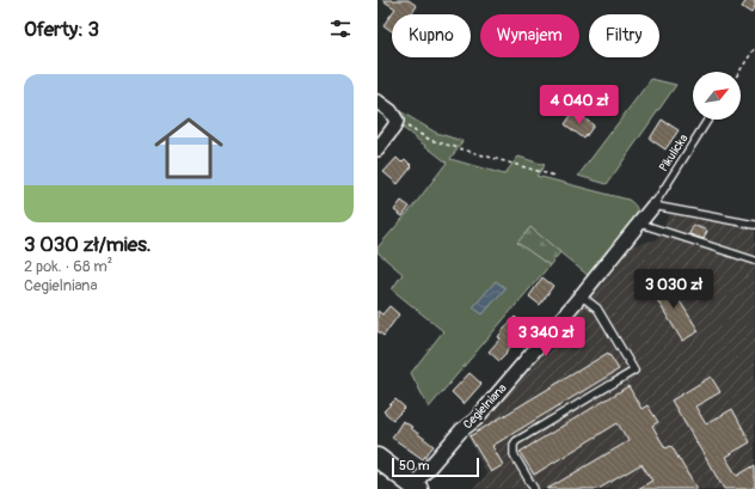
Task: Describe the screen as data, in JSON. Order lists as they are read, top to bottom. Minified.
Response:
{"streets":{"street":["Cegielniana"],"lane":["Pikulicka"]},"crossings":[["Pikulicka","Cegielniana"]],"scale_bar":"50 m","north":"top right","page":{"heading":"Oferty: 3","chip":["Kupno","Wynajem","Filtry"],"list":[{"name":"3 030 zł/mies.","note":"2 pok. · 68 m² · Cegielniana"}],"price":["4 040 zł","3 030 zł","3 340 zł"],"scale":"50 m"}}
